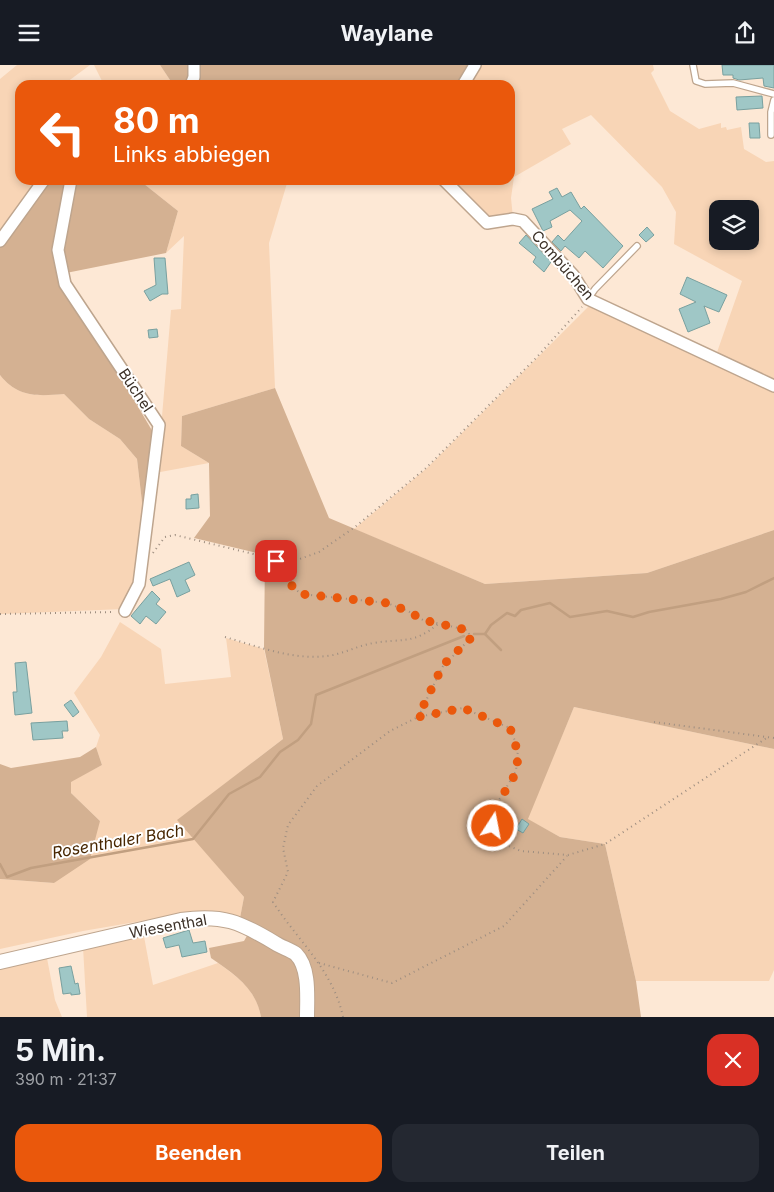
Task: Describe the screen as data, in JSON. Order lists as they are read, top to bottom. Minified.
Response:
{"streets":{"street":["Combüchen","Büchel","Wiesenthal"]},"water":["Rosenthaler Bach"],"page":{"header":"Waylane","turn":["80 m","Links abbiegen"],"heading":["5 Min.","390 m · 21:37"],"buttons":["Beenden","Teilen"]}}
